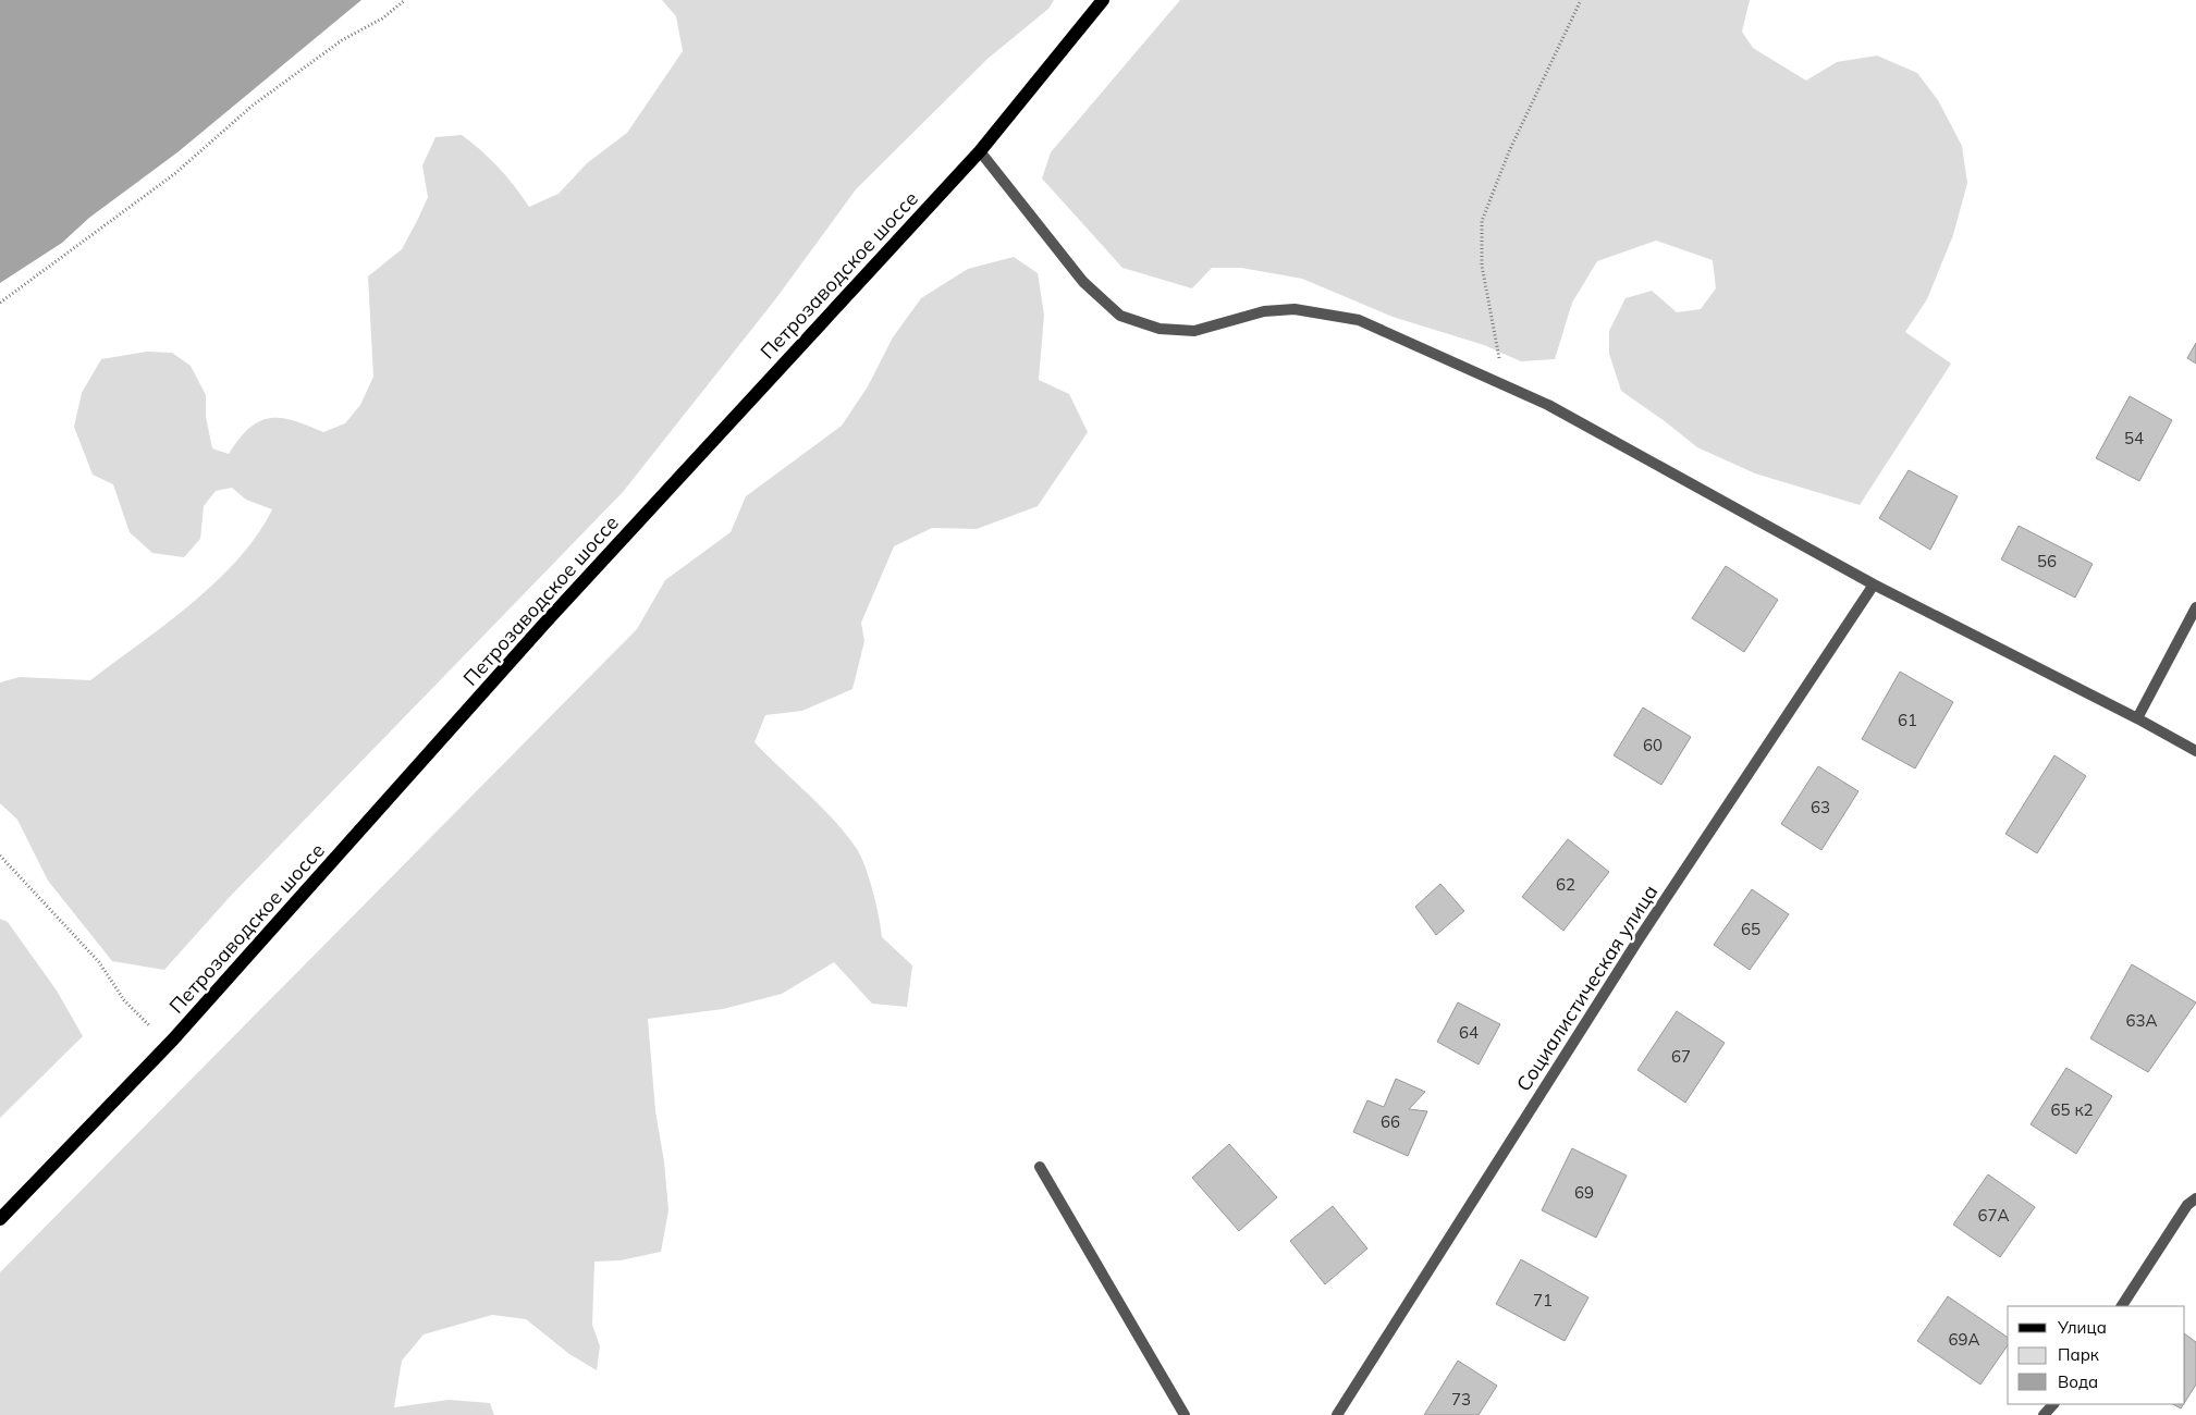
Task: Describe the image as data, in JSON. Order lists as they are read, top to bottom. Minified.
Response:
{"streets":{"main road":["Петрозаводское шоссе"],"street":["Социалистическая улица"]},"house_numbers":["54","56","61","60","63","62","65","63А","64","67","65 к2","66","69","67А","71","69А","73"],"legend":["Улица","Парк","Вода"]}
